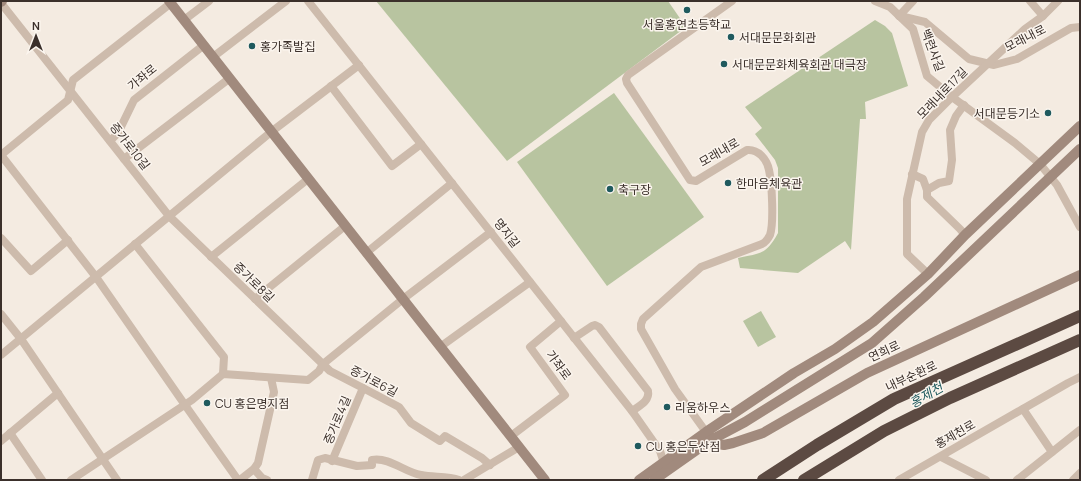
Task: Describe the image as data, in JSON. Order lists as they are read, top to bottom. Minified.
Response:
{"streets":{"highway":["내부순환로"],"main road":["연희로"],"street":["모래내로","백련사길","가좌로","모래내로17길","증가로10길","명지길","증가로8길","증가로6길","증가로4길","홍제천로"]},"crossings":[["모래내로","백련사길"],["모래내로","모래내로17길"],["모래내로","연희로"],["백련사길","모래내로17길"],["가좌로","증가로10길"],["가좌로","명지길"],["증가로10길","증가로8길"],["증가로8길","증가로6길"],["증가로6길","증가로4길"]],"water":["홍제천"],"places":["서울홍연초등학교","서대문문화회관","홍가족발집","서대문문화체육회관 대극장","서대문등기소","한마음체육관","축구장","CU 홍은명지점","리움하우스","CU 홍은두산점"],"north":"top"}
